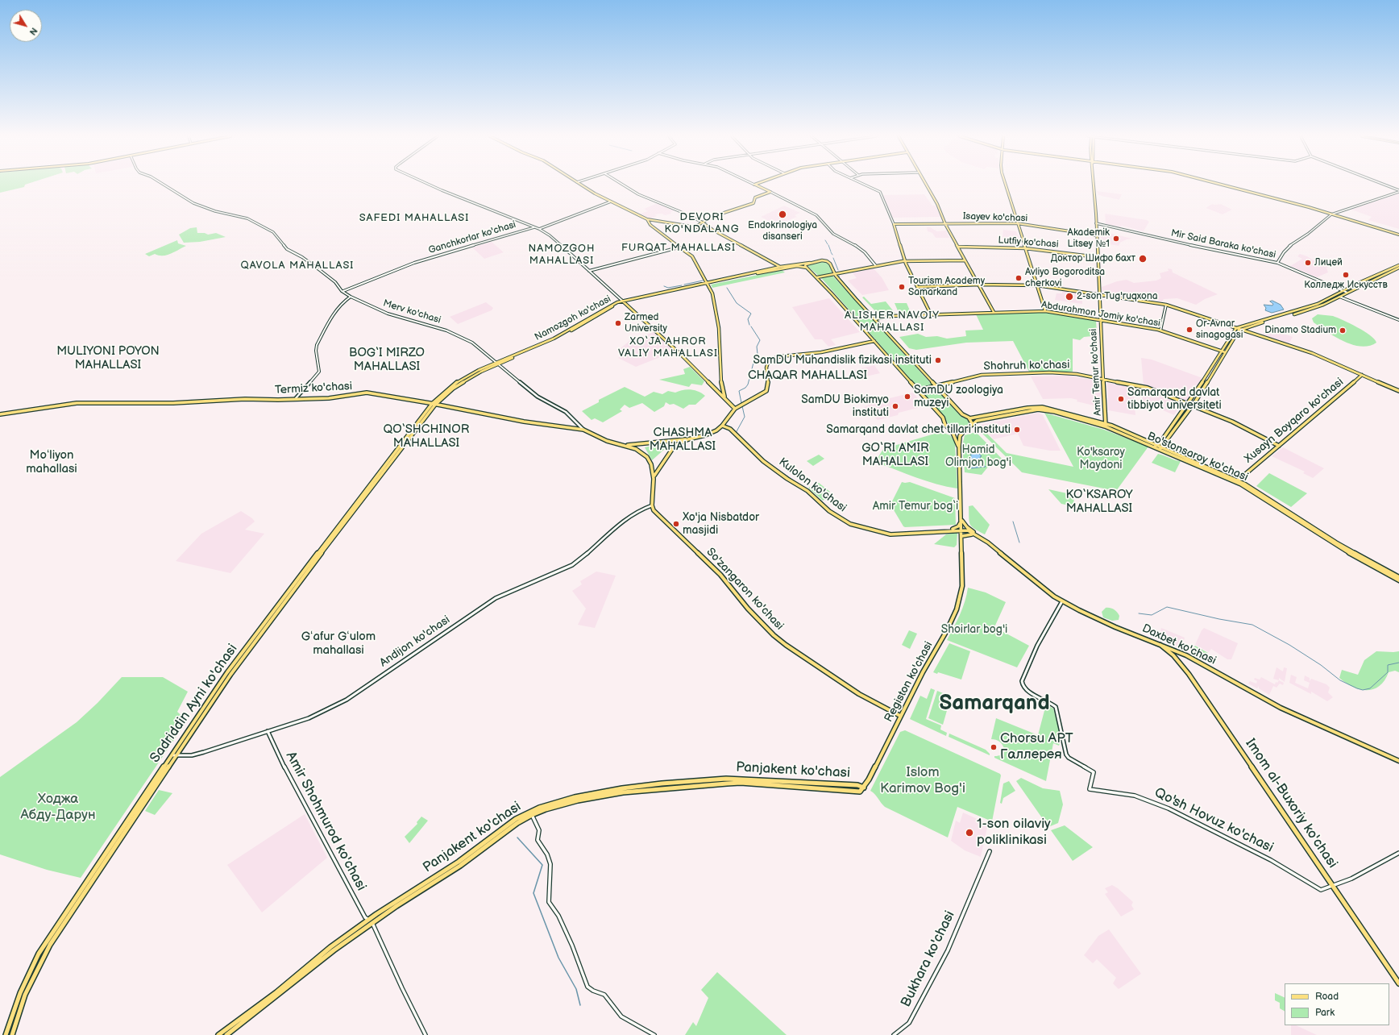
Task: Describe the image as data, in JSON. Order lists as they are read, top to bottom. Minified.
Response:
{"streets":{"main road":["Isayev ko'chasi","Lutfiy ko'chasi","Abdurahmon Jomiy ko'chasi","Namozgoh ko'chasi","Shohruh ko'chasi","Amir Temur ko'chasi","Termiz ko'chasi","Xusayn Boyqaro ko'chasi","Bo'stonsaroy ko'chasi","Kulolon ko'chasi","So'zangaron ko'chasi","Daxbet ko'chasi","Registon ko'chasi","Sadriddin Ayni ko'chasi","Panjakent ko'chasi","Imom al-Buxoriy ko'chasi"],"street":["Ganchkorlar ko'chasi","Mir Said Baraka ko'chasi","Merv ko'chasi","Andijon ko'chasi","Qo'sh Hovuz ko'chasi","Amir Shohmurod ko'chasi","Bukhara ko'chasi"]},"crossings":[["Isayev ko'chasi","Amir Temur ko'chasi"],["Ganchkorlar ko'chasi","Merv ko'chasi"],["Lutfiy ko'chasi","Amir Temur ko'chasi"],["Mir Said Baraka ko'chasi","Amir Temur ko'chasi"],["Merv ko'chasi","Namozgoh ko'chasi"],["Abdurahmon Jomiy ko'chasi","Amir Temur ko'chasi"],["Namozgoh ko'chasi","Termiz ko'chasi"],["Namozgoh ko'chasi","Registon ko'chasi"],["Namozgoh ko'chasi","Sadriddin Ayni ko'chasi"],["Shohruh ko'chasi","Amir Temur ko'chasi"],["Shohruh ko'chasi","Xusayn Boyqaro ko'chasi"],["Shohruh ko'chasi","Registon ko'chasi"],["Amir Temur ko'chasi","Bo'stonsaroy ko'chasi"],["Termiz ko'chasi","Sadriddin Ayni ko'chasi"],["Xusayn Boyqaro ko'chasi","Bo'stonsaroy ko'chasi"],["Bo'stonsaroy ko'chasi","Registon ko'chasi"],["Kulolon ko'chasi","Daxbet ko'chasi"],["Kulolon ko'chasi","Registon ko'chasi"],["So'zangaron ko'chasi","Andijon ko'chasi"],["So'zangaron ko'chasi","Registon ko'chasi"],["Andijon ko'chasi","Sadriddin Ayni ko'chasi"],["Andijon ko'chasi","Amir Shohmurod ko'chasi"],["Daxbet ko'chasi","Registon ko'chasi"],["Daxbet ko'chasi","Imom al-Buxoriy ko'chasi"],["Daxbet ko'chasi","Qo'sh Hovuz ko'chasi"],["Registon ko'chasi","Panjakent ko'chasi"],["Panjakent ko'chasi","Amir Shohmurod ko'chasi"],["Imom al-Buxoriy ko'chasi","Qo'sh Hovuz ko'chasi"]],"districts":["DEVORI KO'NDALANG","SAFEDI MAHALLASI","FURQAT MAHALLASI","NAMOZGOH MAHALLASI","QAVOLA MAHALLASI","ALISHER NAVOIY MAHALLASI","XO‘JA AHROR VALIY MAHALLASI","MULIYONI POYON MAHALLASI","BOG‘I MIRZO MAHALLASI","CHAQAR MAHALLASI","QO‘SHCHINOR MAHALLASI","CHASHMA MAHALLASI","GO‘RI AMIR MAHALLASI","Moʻliyon mahallasi","KO‘KSAROY MAHALLASI","Gʻafur Gʻulom mahallasi","Samarqand"],"parks":["Hamid Olimjon bog'i","Ko'ksaroy Maydoni","Amir Temur bog‘i","Shoirlar bog'i","Islom Karimov Bog'i","Ходжа Абду-Дарун"],"places":["Endokrinologiya disanseri","Akademik Litsey №1","Доктор Шифо бахт","Лицей","Колледж Искусств","Avliyo Bogoroditsa cherkovi","Tourism Academy Samarkand","2-son Tug'ruqxona","Zarmed University","Or-Avnar sinagogasi","Dinamo Stadium","SamDU Muhandislik fizikasi instituti","SamDU zoologiya muzeyi","Samarqand davlat tibbiyot universiteti","SamDU Biokimyo instituti","Samarqand davlat chet tillari instituti","Xo'ja Nisbatdor masjidi","Chorsu АРТ Галлерея","1-son oilaviy poliklinikasi"],"legend":["Road","Park"],"north":"bottom right"}
